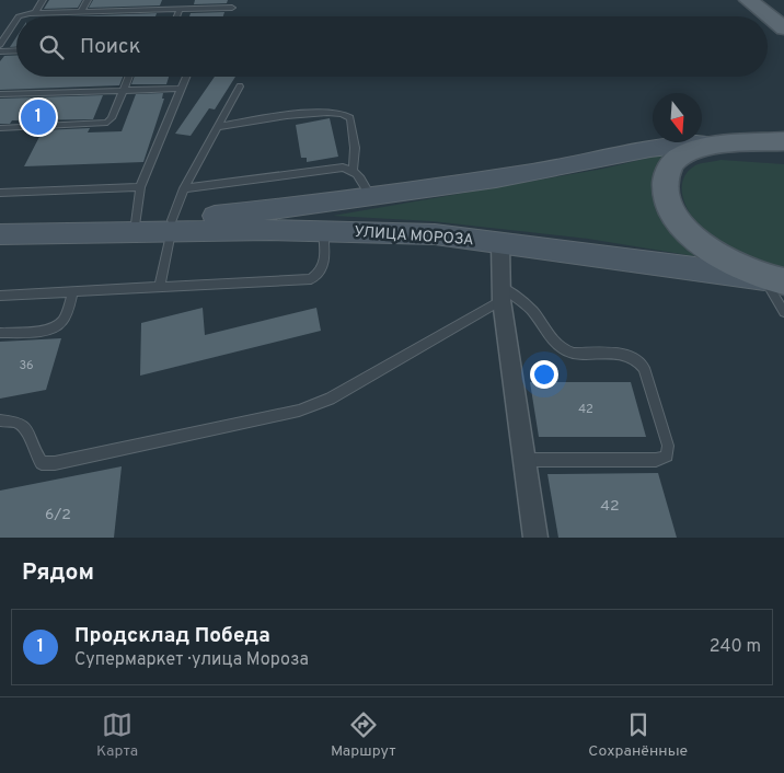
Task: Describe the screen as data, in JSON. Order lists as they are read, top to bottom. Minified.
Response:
{"streets":{"main road":["УЛИЦА МОРОЗА"]},"house_numbers":["36","42","42","6/2"],"north":"bottom","page":{"search":"Поиск","pins":"1","heading":"Рядом","list":[{"mark":"1","name":"Продсклад Победа","note":"Супермаркет · улица Мороза","value":"240 m"}],"nav":["Карта","Маршрут","Сохранённые"]}}
